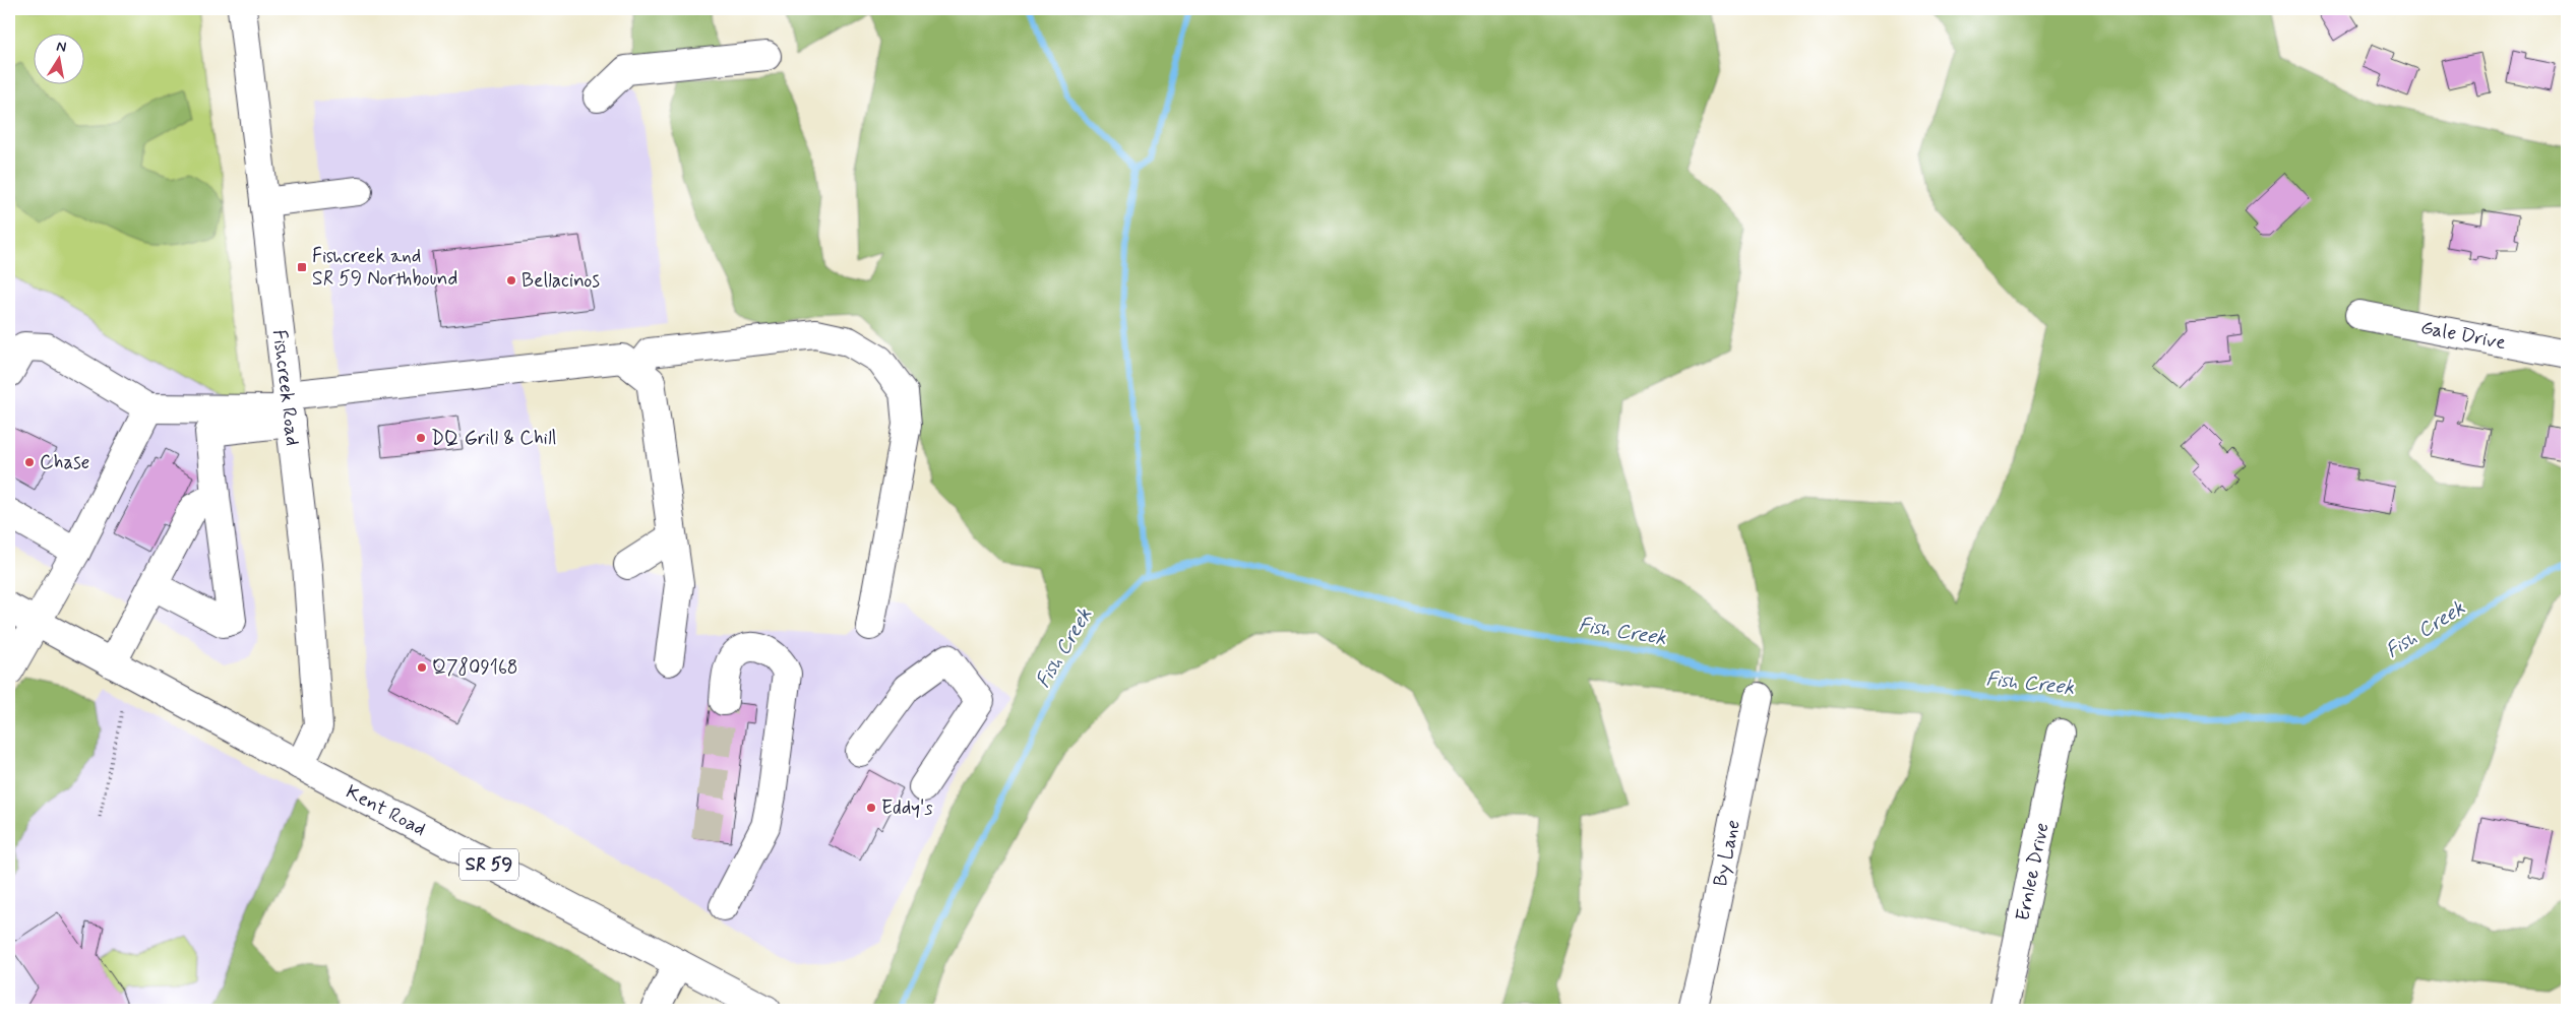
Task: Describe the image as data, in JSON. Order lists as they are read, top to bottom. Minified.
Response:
{"streets":{"main road":["Gale Drive","Fishcreek Road","Kent Road","By Lane","SR 59","Ernlee Drive"]},"crossings":[["Fishcreek Road","Kent Road"]],"water":["Fish Creek"],"places":{"transit":["Fishcreek and SR 59 Northbound"],"other":["Bellacinos","DQ Grill & Chill","Chase","Q7809168","Eddy's"]},"north":"top"}
